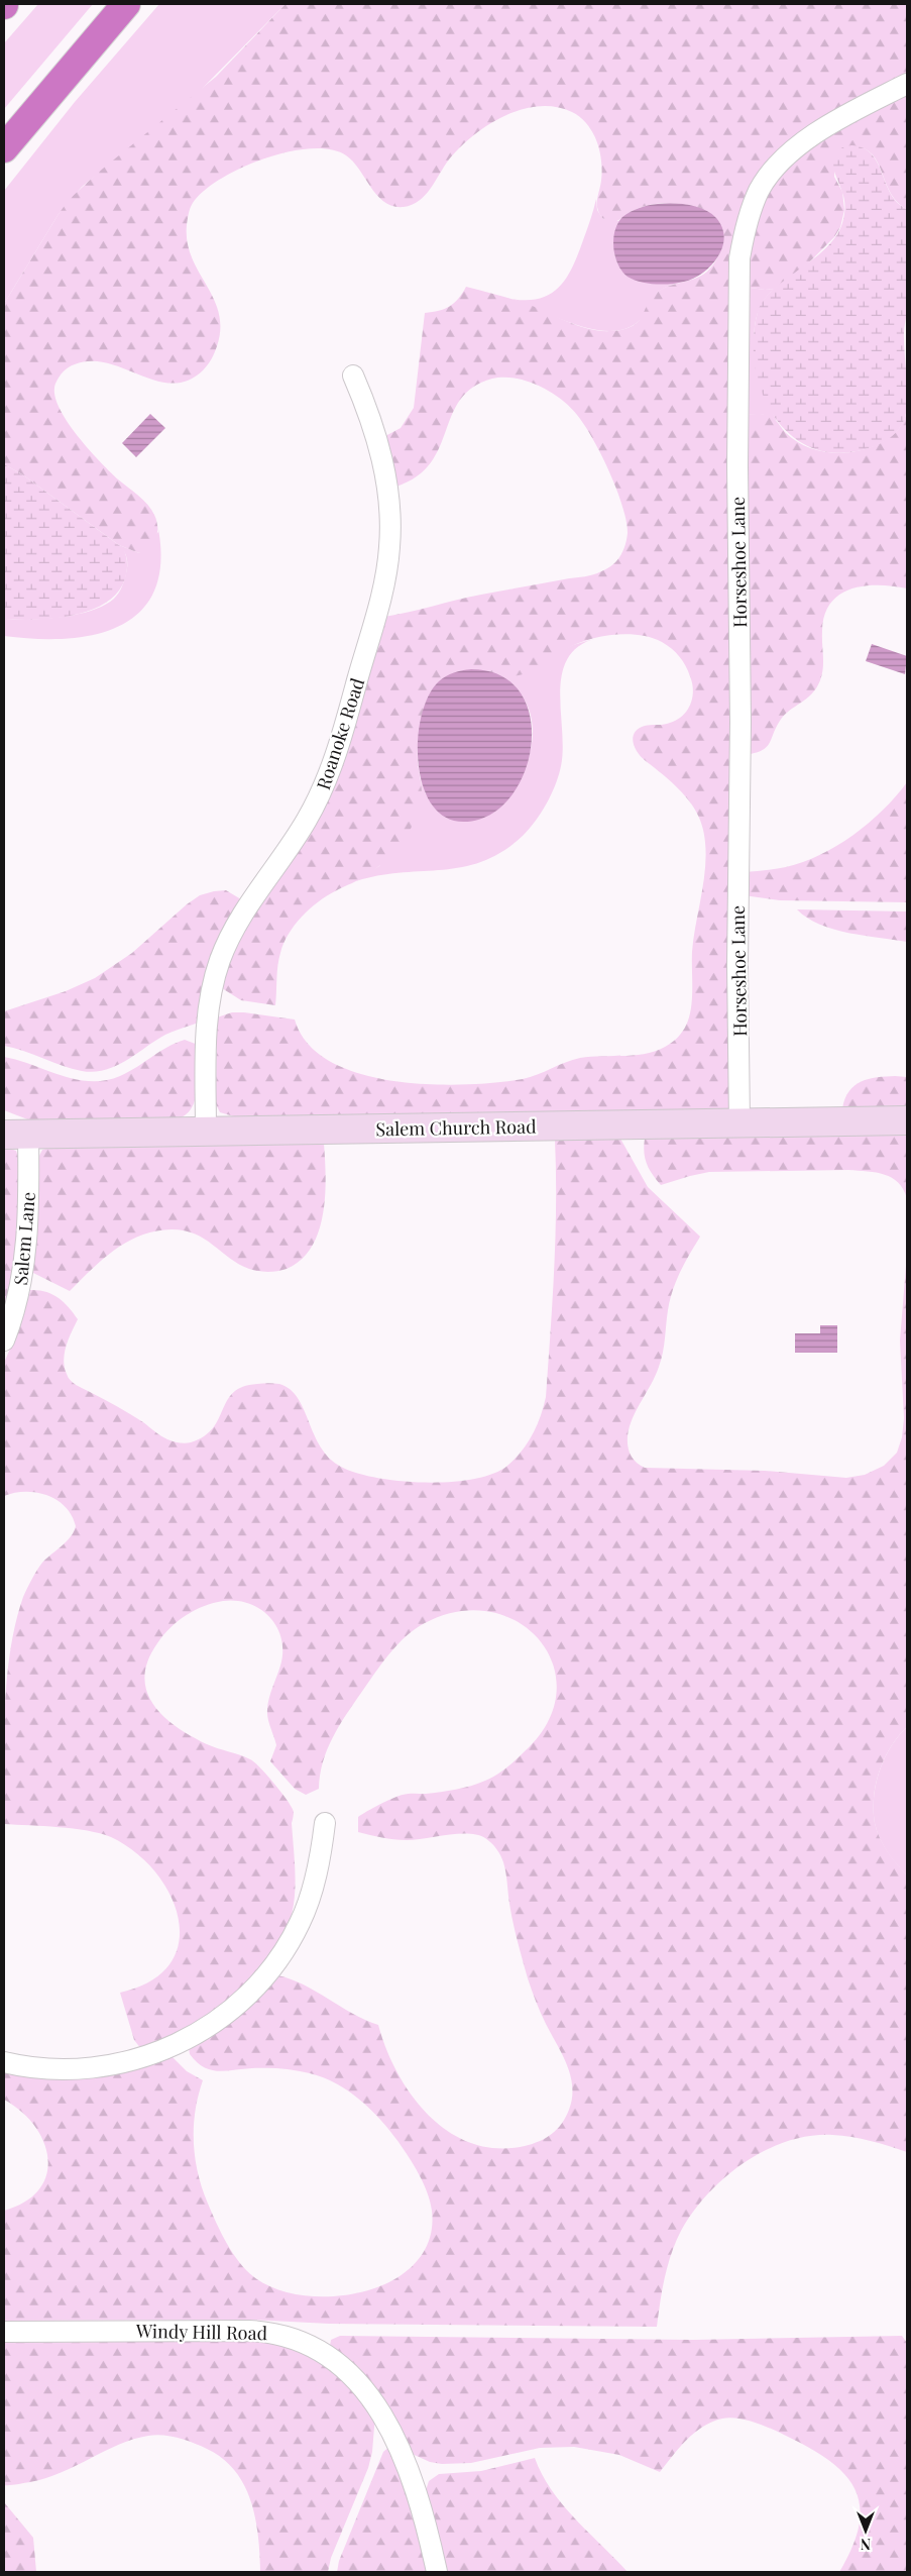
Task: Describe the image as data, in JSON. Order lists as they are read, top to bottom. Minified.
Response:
{"streets":{"street":["Horseshoe Lane","Roanoke Road","Salem Church Road","Salem Lane","Windy Hill Road"]},"crossings":[["Horseshoe Lane","Salem Church Road"],["Roanoke Road","Salem Church Road"],["Salem Church Road","Salem Lane"]],"north":"bottom"}
